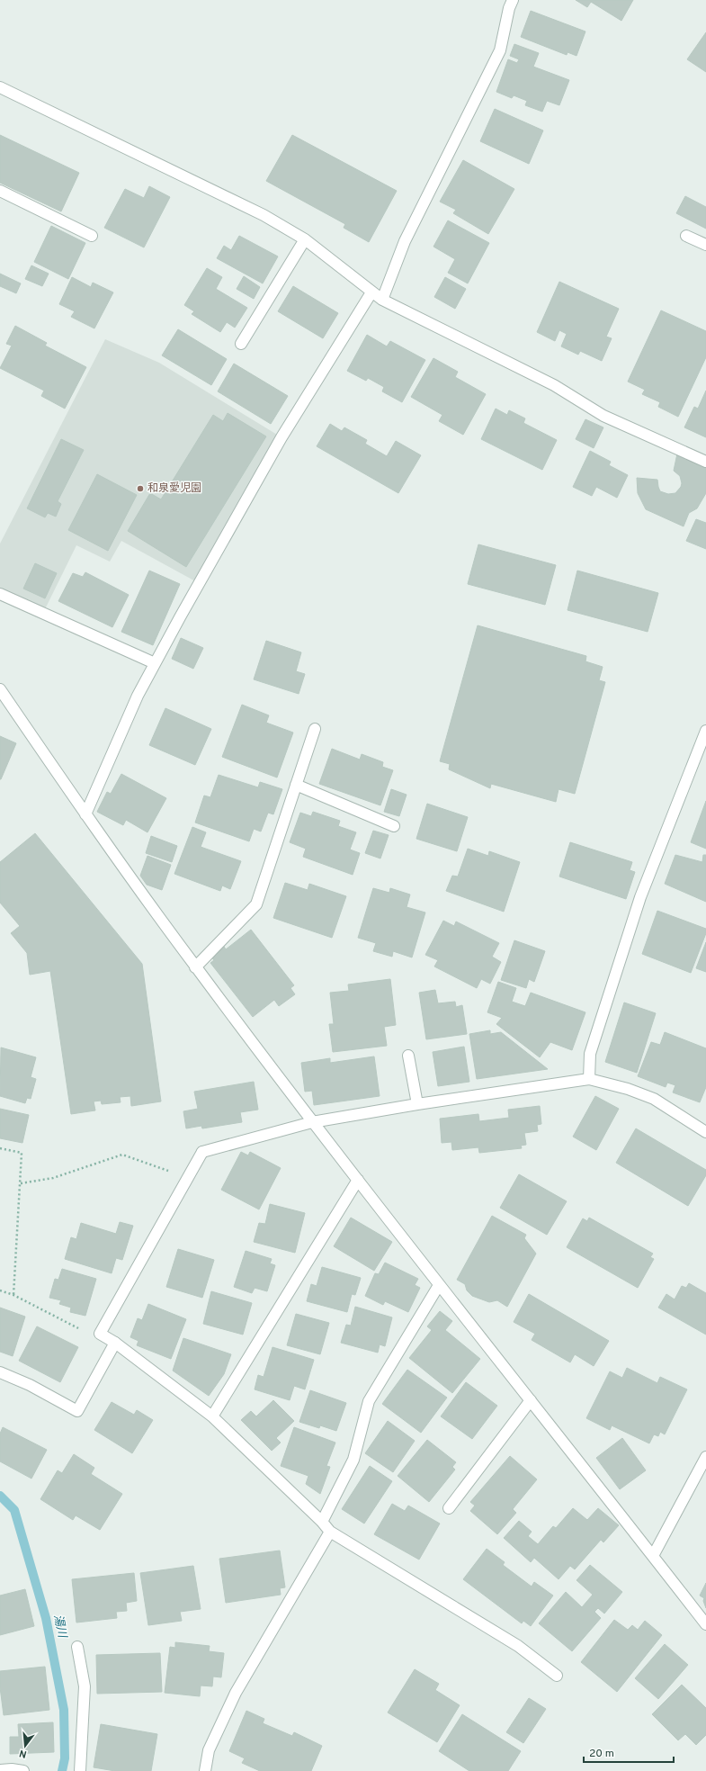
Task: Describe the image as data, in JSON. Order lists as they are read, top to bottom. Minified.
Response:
{"water":["湯川"],"places":["和泉愛児園"],"scale_bar":"20 m","north":"bottom"}
